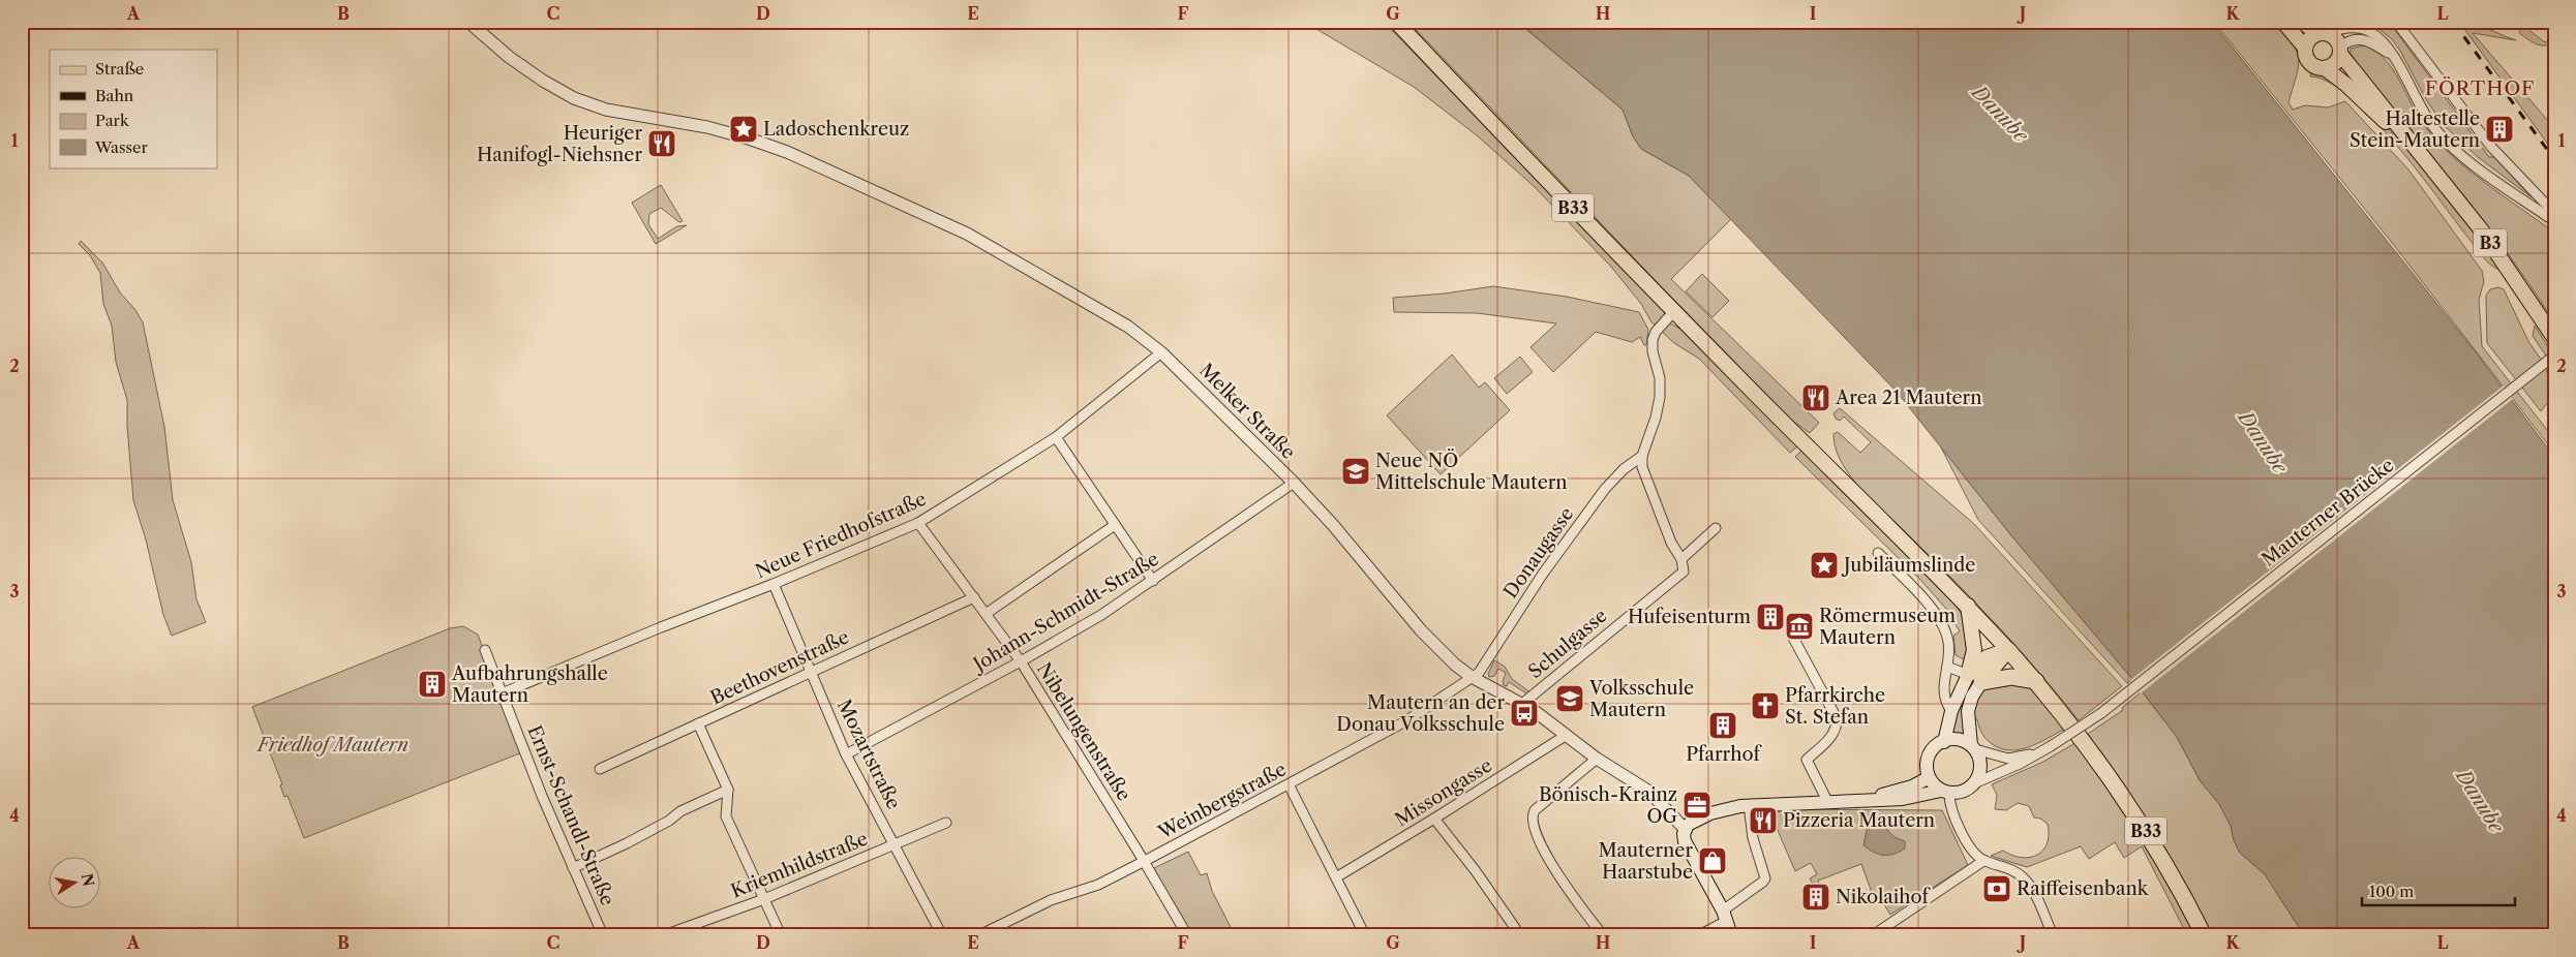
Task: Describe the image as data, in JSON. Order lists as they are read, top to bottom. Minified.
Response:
{"streets":{"highway":["B33"],"main road":["B3"],"street":["Melker Straße","Mauterner Brücke","Neue Friedhofstraße","Donaugasse","Johann-Schmidt-Straße","Schulgasse","Beethovenstraße","Nibelungenstraße","Mozartstraße","Missongasse","Weinbergstraße","Ernst-Schandl-Straße","Kriemhildstraße"]},"crossings":[["Melker Straße","Neue Friedhofstraße"],["Melker Straße","Donaugasse"],["Melker Straße","Johann-Schmidt-Straße"],["Melker Straße","Schulgasse"],["Melker Straße","Missongasse"],["Melker Straße","Weinbergstraße"],["Neue Friedhofstraße","Nibelungenstraße"],["Neue Friedhofstraße","Mozartstraße"],["Neue Friedhofstraße","Ernst-Schandl-Straße"],["Donaugasse","Weinbergstraße"],["Johann-Schmidt-Straße","Nibelungenstraße"],["Johann-Schmidt-Straße","Mozartstraße"],["Beethovenstraße","Nibelungenstraße"],["Beethovenstraße","Mozartstraße"],["Nibelungenstraße","Weinbergstraße"],["Mozartstraße","Kriemhildstraße"]],"districts":["FÖRTHOF"],"water":["Danube"],"parks":["Friedhof Mautern"],"places":{"place":["Ladoschenkreuz","Jubiläumslinde"],"building":["Haltestelle Stein-Mautern","Hufeisenturm","Aufbahrungshalle Mautern","Pfarrhof","Nikolaihof"],"restaurant":["Heuriger Hanifogl-Niehsner","Area 21 Mautern","Pizzeria Mautern"],"school or university":["Neue NÖ Mittelschule Mautern","Volksschule Mautern"],"museum":["Römermuseum Mautern"],"church":["Pfarrkirche St. Stefan"],"bus stop":["Mautern an der Donau Volksschule"],"office":["Bönisch-Krainz OG"],"shop":["Mauterner Haarstube"],"bank":["Raiffeisenbank"]},"legend":["Straße","Bahn","Park","Wasser"],"scale_bar":"100 m","north":"right","grid":{"columns":["A","B","C","D","E","F","G","H","I","J","K","L"],"rows":["1","2","3","4"]}}
